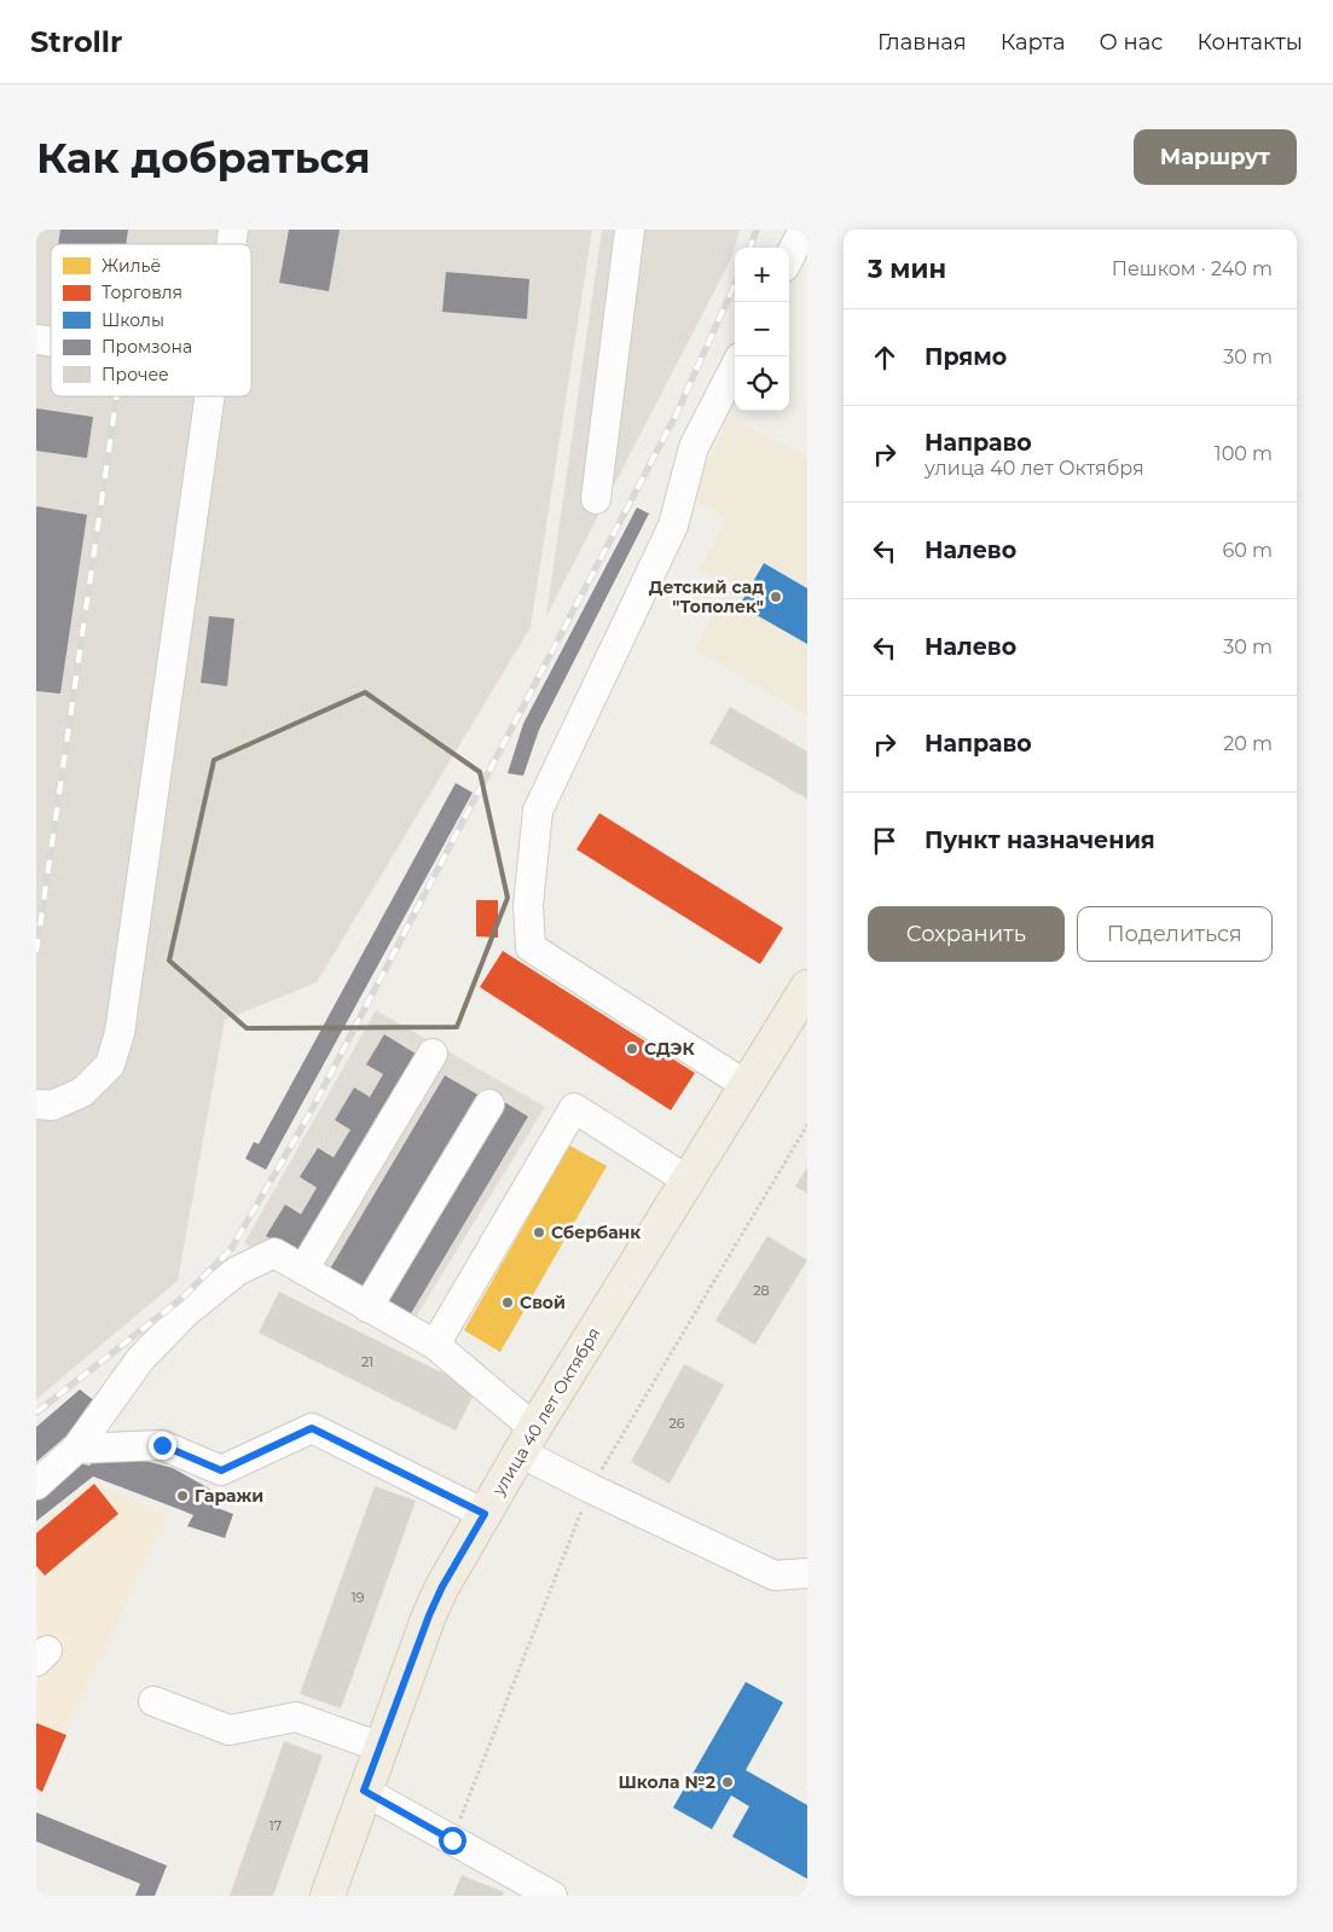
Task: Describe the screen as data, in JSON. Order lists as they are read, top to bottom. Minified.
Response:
{"streets":{"main road":["улица 40 лет Октября"]},"places":["Детский сад \"Тополек\"","СДЭК","Сбербанк","Свой","Гаражи","Школа №2"],"house_numbers":["28","21","26","19","17"],"legend":["Жильё","Торговля","Школы","Промзона","Прочее"],"page":{"header":"Strollr","nav":["Главная","Карта","О нас","Контакты"],"buttons":["Маршрут",["Сохранить","Поделиться"]],"title":"Как добраться","heading":["3 мин","Пешком · 240 m"],"map_buttons":["+","−"],"list":[["Прямо","30 m"],["Направо","улица 40 лет Октября","100 m"],["Налево","60 m"],["Налево","30 m"],["Направо","20 m"],"Пункт назначения"]}}
